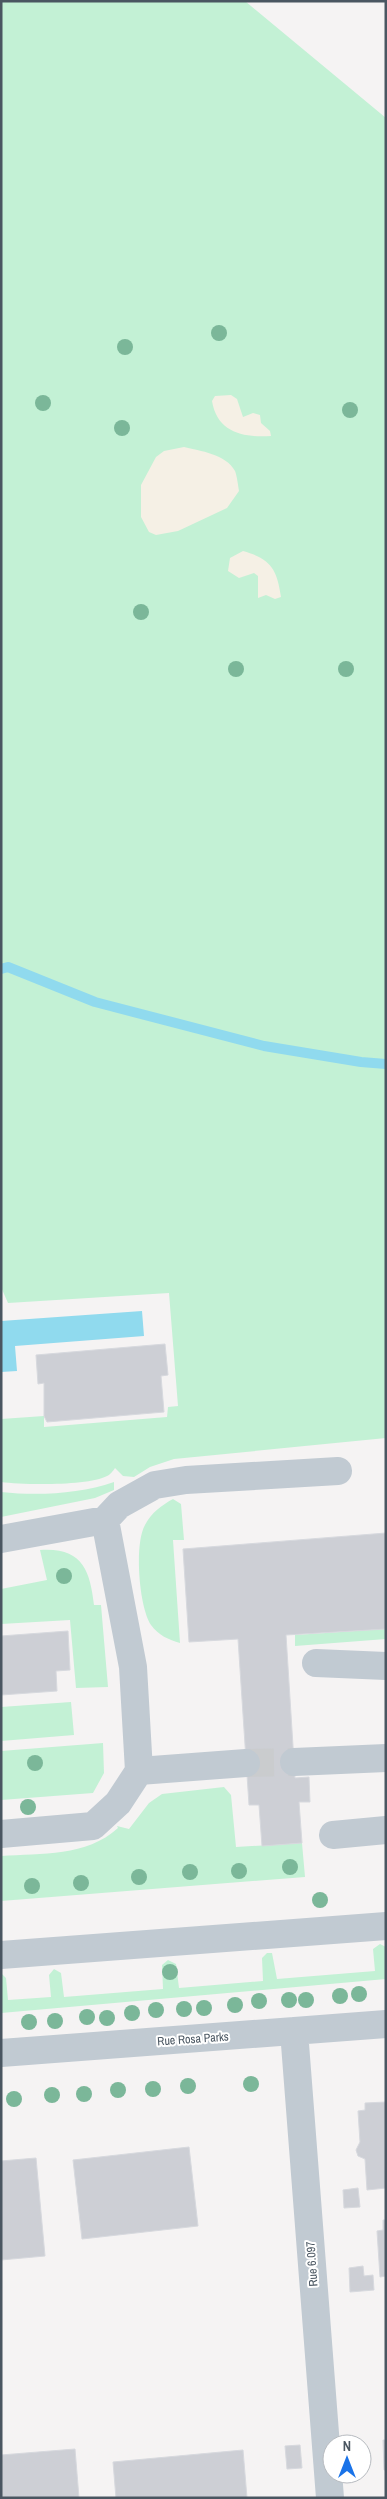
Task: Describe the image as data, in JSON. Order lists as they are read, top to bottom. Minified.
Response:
{"streets":{"street":["Rue Rosa Parks","Rue 6.097"]},"crossings":[["Rue Rosa Parks","Rue 6.097"]],"north":"top"}
